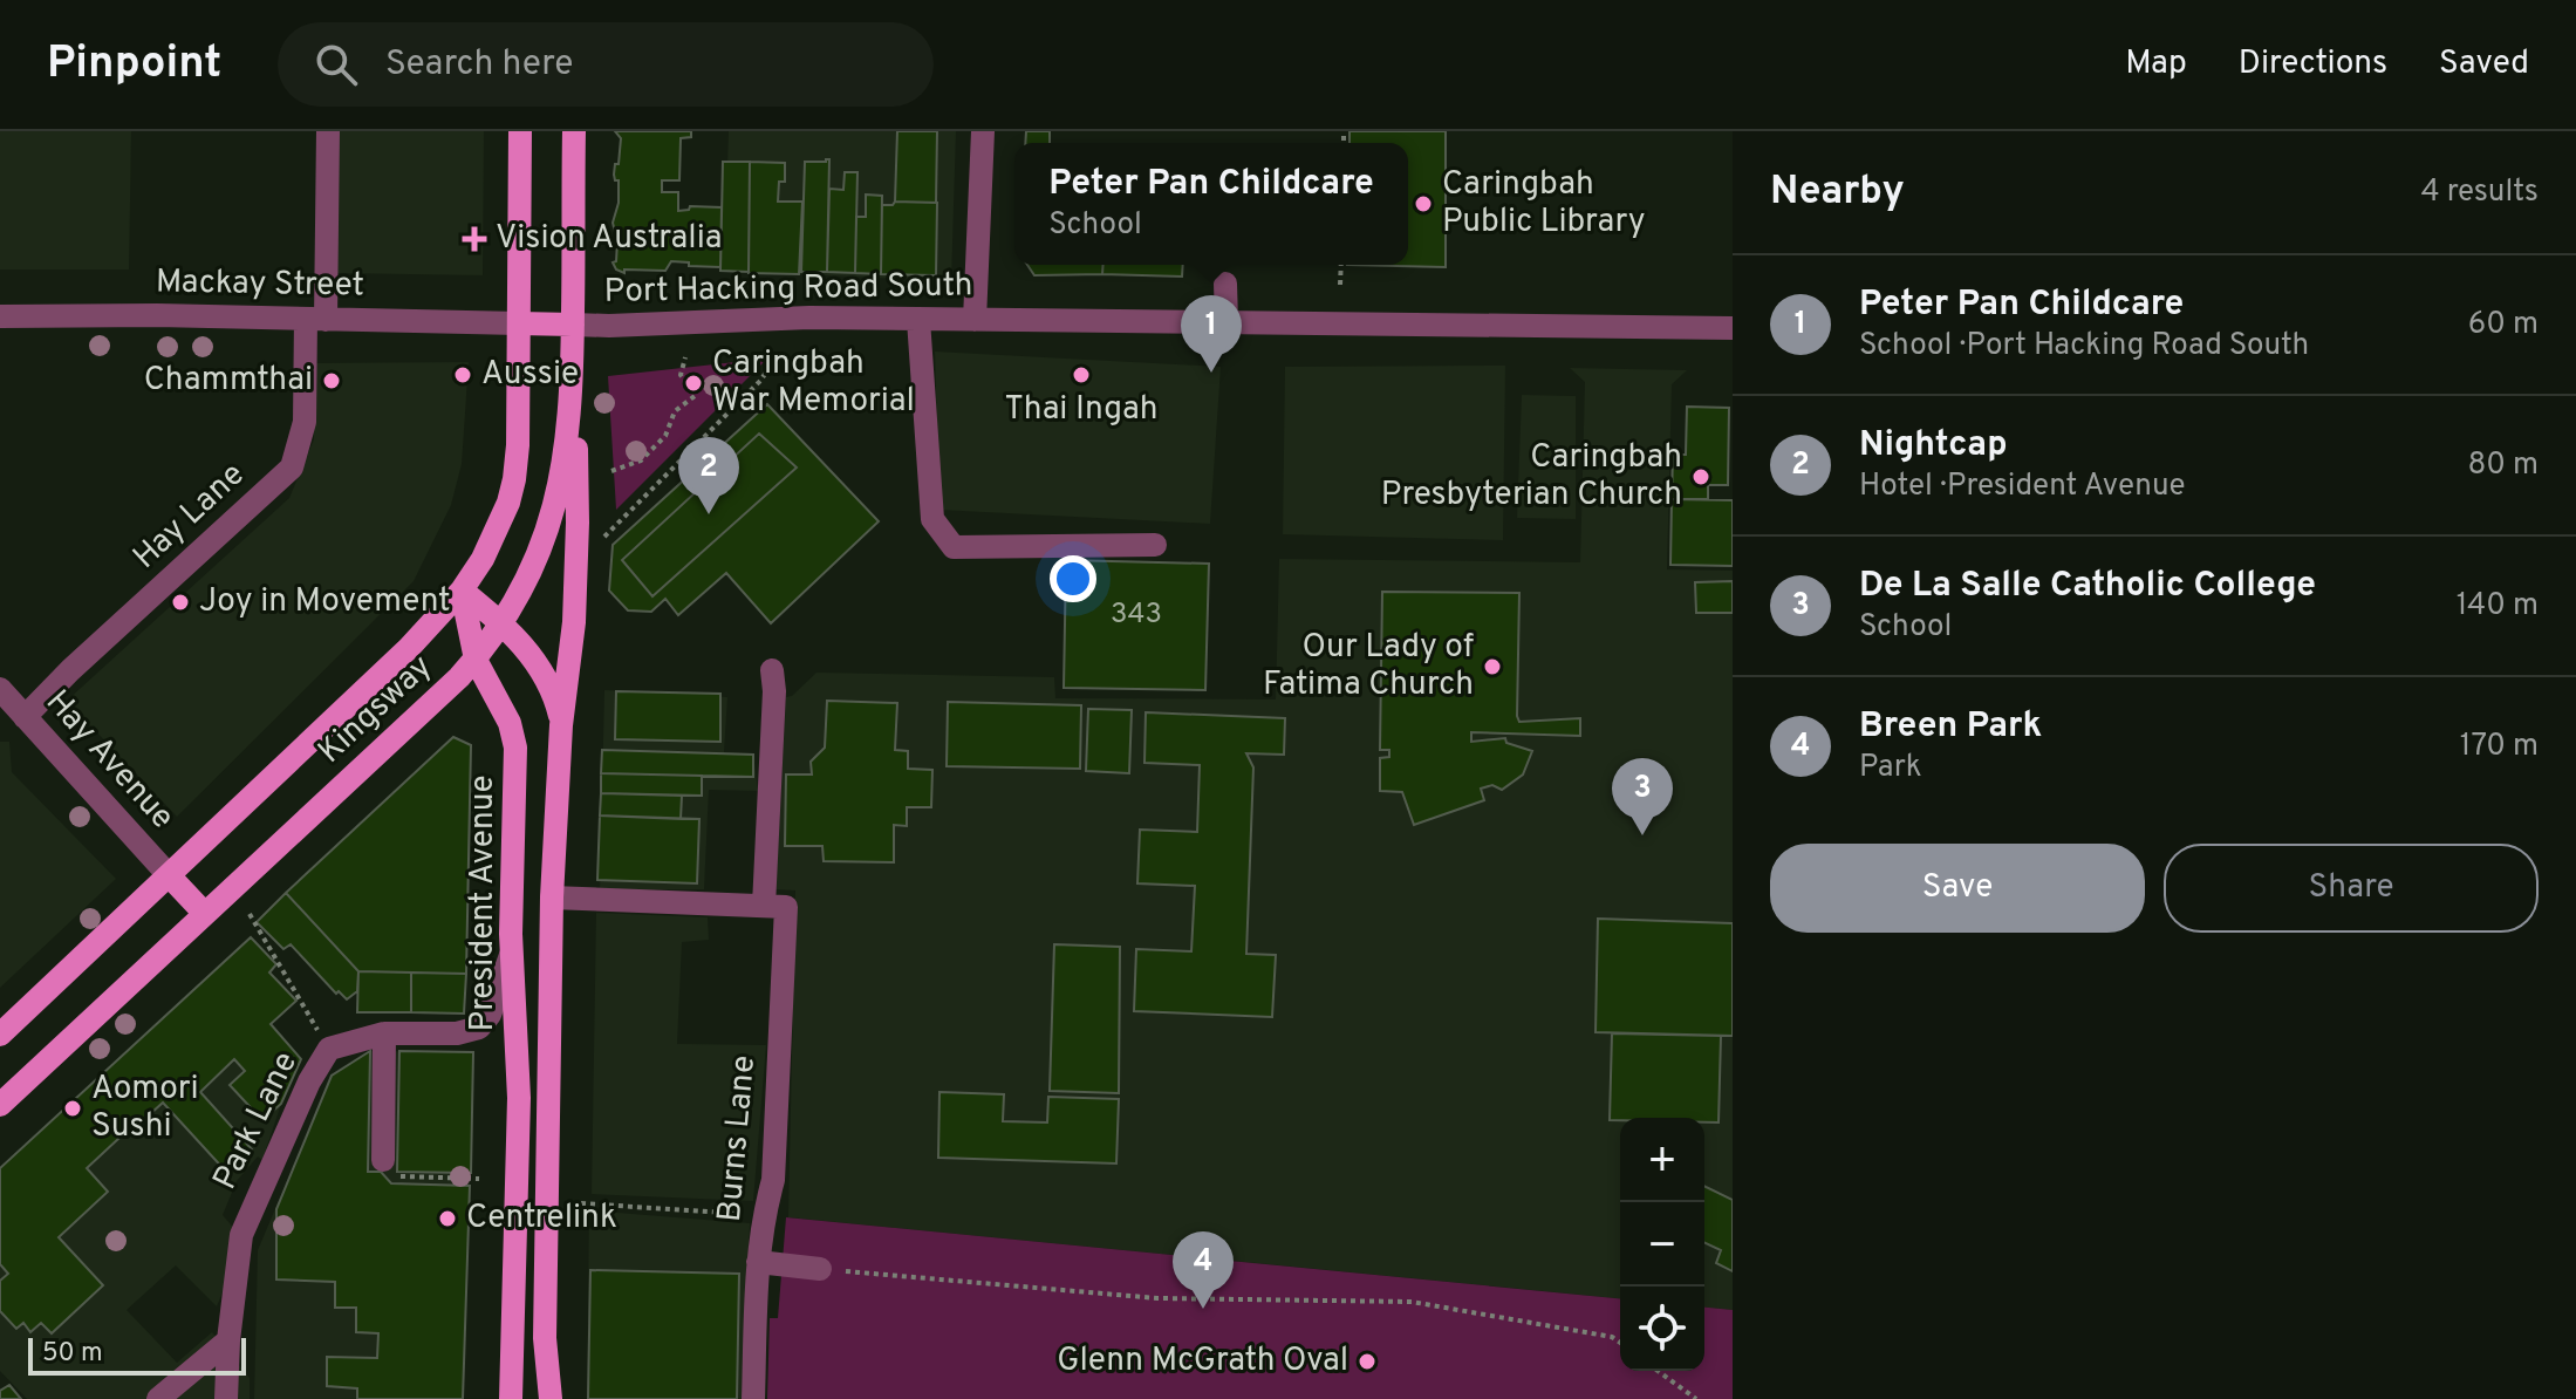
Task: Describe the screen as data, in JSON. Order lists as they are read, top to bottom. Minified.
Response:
{"streets":{"main road":["Port Hacking Road South","Kingsway","President Avenue"],"street":["Mackay Street","Hay Lane","Hay Avenue","Park Lane","Burns Lane"]},"crossings":[["Mackay Street","Port Hacking Road South"],["Mackay Street","Hay Lane"],["Mackay Street","Kingsway"],["Port Hacking Road South","Kingsway"],["Port Hacking Road South","President Avenue"],["Hay Lane","Hay Avenue"],["Kingsway","Hay Avenue"],["Kingsway","President Avenue"],["President Avenue","Park Lane"]],"places":{"other":["Caringbah Public Library","Aussie","Thai Ingah","Chammthai","Caringbah War Memorial","Caringbah Presbyterian Church","Joy in Movement","Our Lady of Fatima Church","Aomori Sushi","Centrelink","Glenn McGrath Oval"],"health":["Vision Australia"]},"house_numbers":["343"],"scale_bar":"50 m","page":{"header":"Pinpoint","search":"Search here","nav":["Map","Directions","Saved"],"heading":["Nearby","4 results"],"popup":["Peter Pan Childcare","School"],"list":[{"mark":"1","name":"Peter Pan Childcare","note":"School · Port Hacking Road South","value":"60 m"},{"mark":"2","name":"Nightcap","note":"Hotel · President Avenue","value":"80 m"},{"mark":"3","name":"De La Salle Catholic College","note":"School","value":"140 m"},{"mark":"4","name":"Breen Park","note":"Park","value":"170 m"}],"pins":["1","2","3","4"],"buttons":["Save","Share"],"map_buttons":["+","−"],"scale":"50 m"}}
